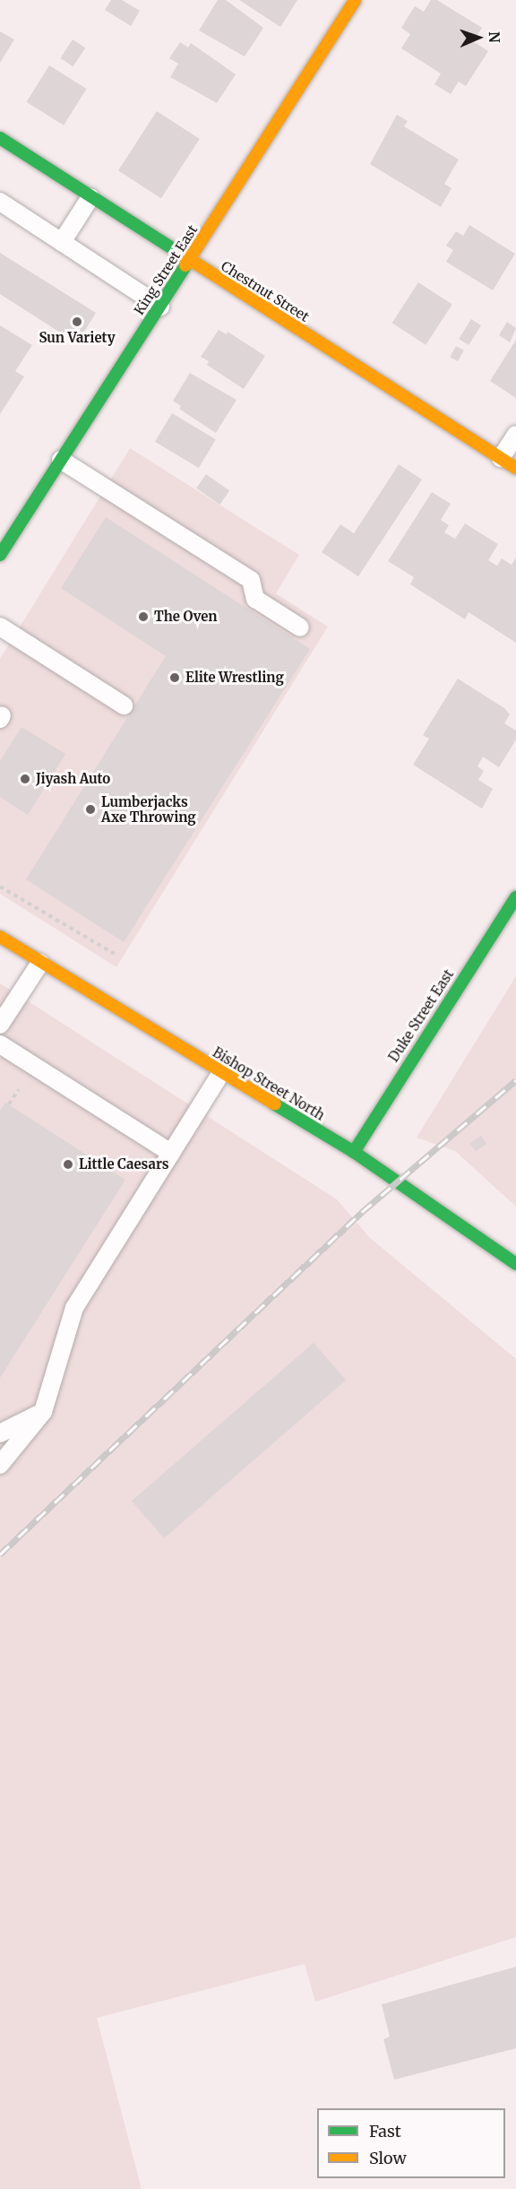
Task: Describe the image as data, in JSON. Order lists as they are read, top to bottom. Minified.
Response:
{"streets":{"main road":["King Street East","Chestnut Street","Duke Street East","Bishop Street North"]},"crossings":[["King Street East","Chestnut Street"],["Duke Street East","Bishop Street North"]],"places":["Sun Variety","The Oven","Elite Wrestling","Jiyash Auto","Lumberjacks Axe Throwing","Little Caesars"],"legend":["Fast","Slow"],"north":"right"}
